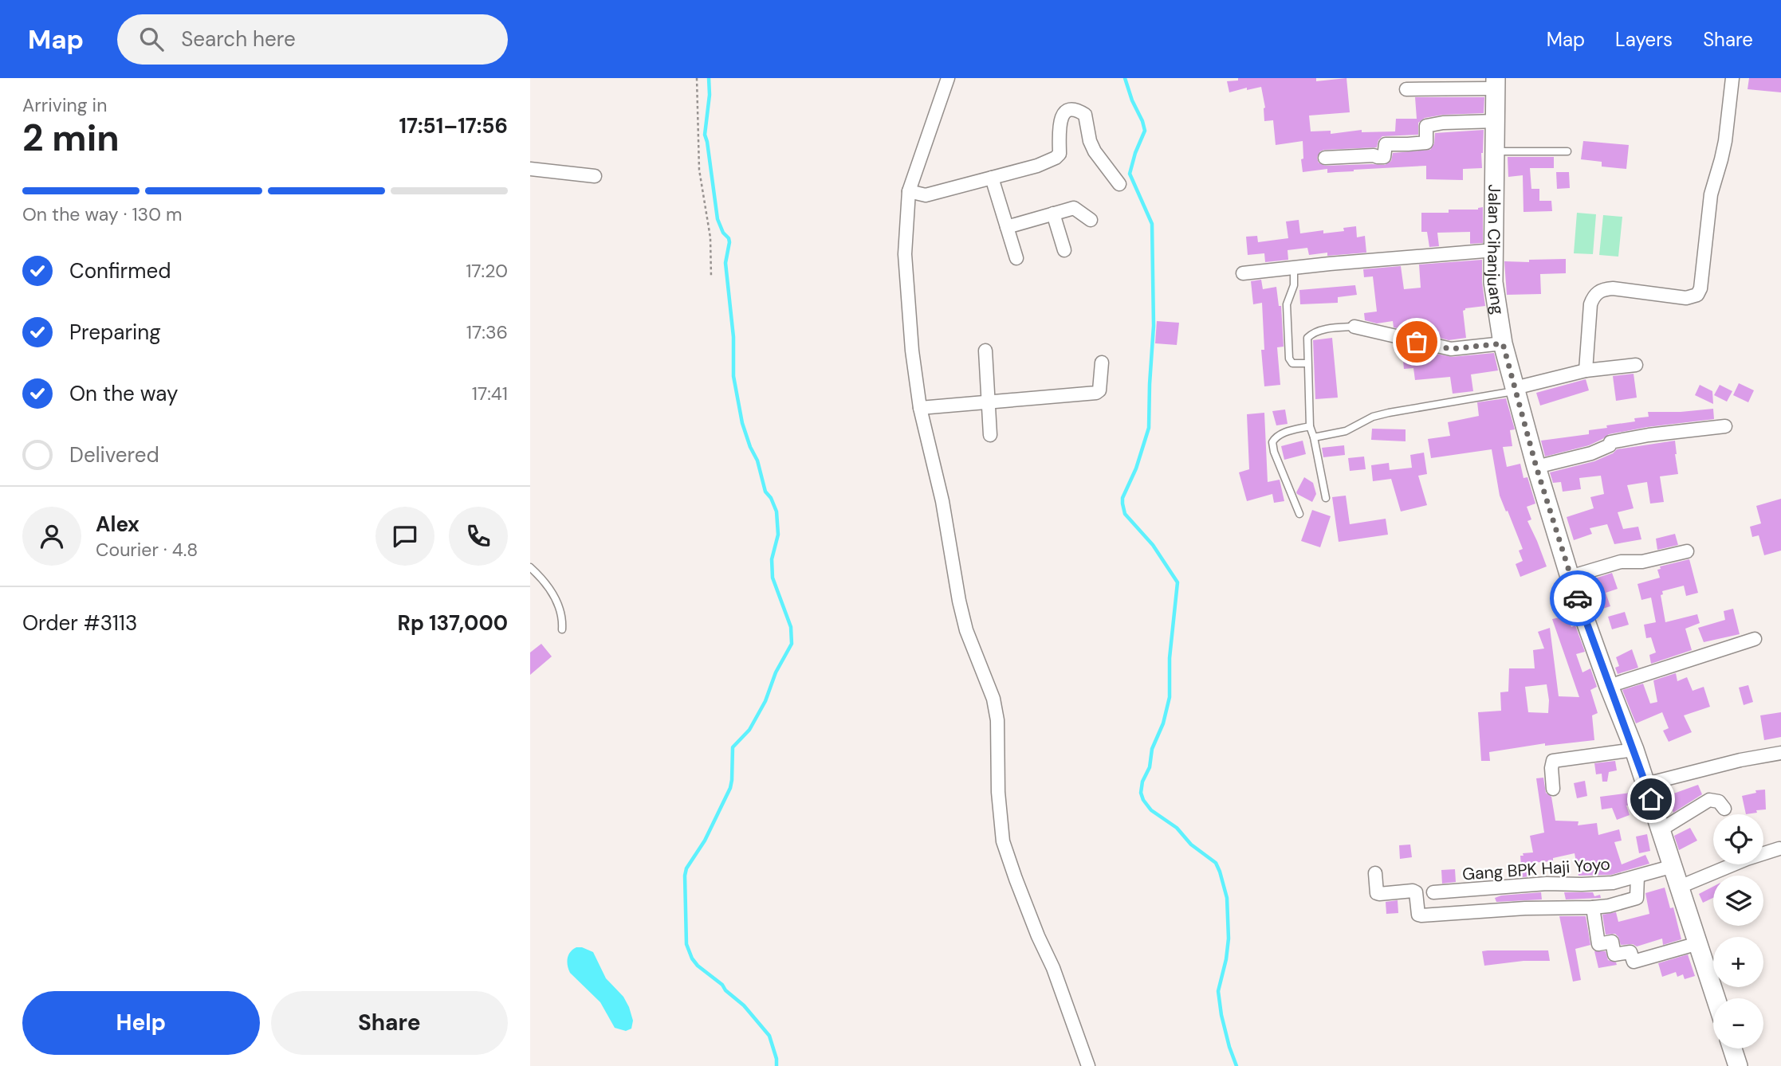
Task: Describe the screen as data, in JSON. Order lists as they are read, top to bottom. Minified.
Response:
{"streets":{"main road":["Jalan Cihanjuang"],"street":["Gang BPK Haji Yoyo"]},"crossings":[["Jalan Cihanjuang","Gang BPK Haji Yoyo"]],"page":{"header":"Map","search":"Search here","nav":["Map","Layers","Share"],"heading":["2 min","Arriving in","17:51–17:56"],"panel":["Alex","Courier · 4.8","Order #3113","Rp 137,000"],"bar":"On the way · 130 m","list":[["Confirmed","17:20"],["Preparing","17:36"],["On the way","17:41"],"Delivered"],"map_buttons":["+","−"],"buttons":["Help","Share"]}}
